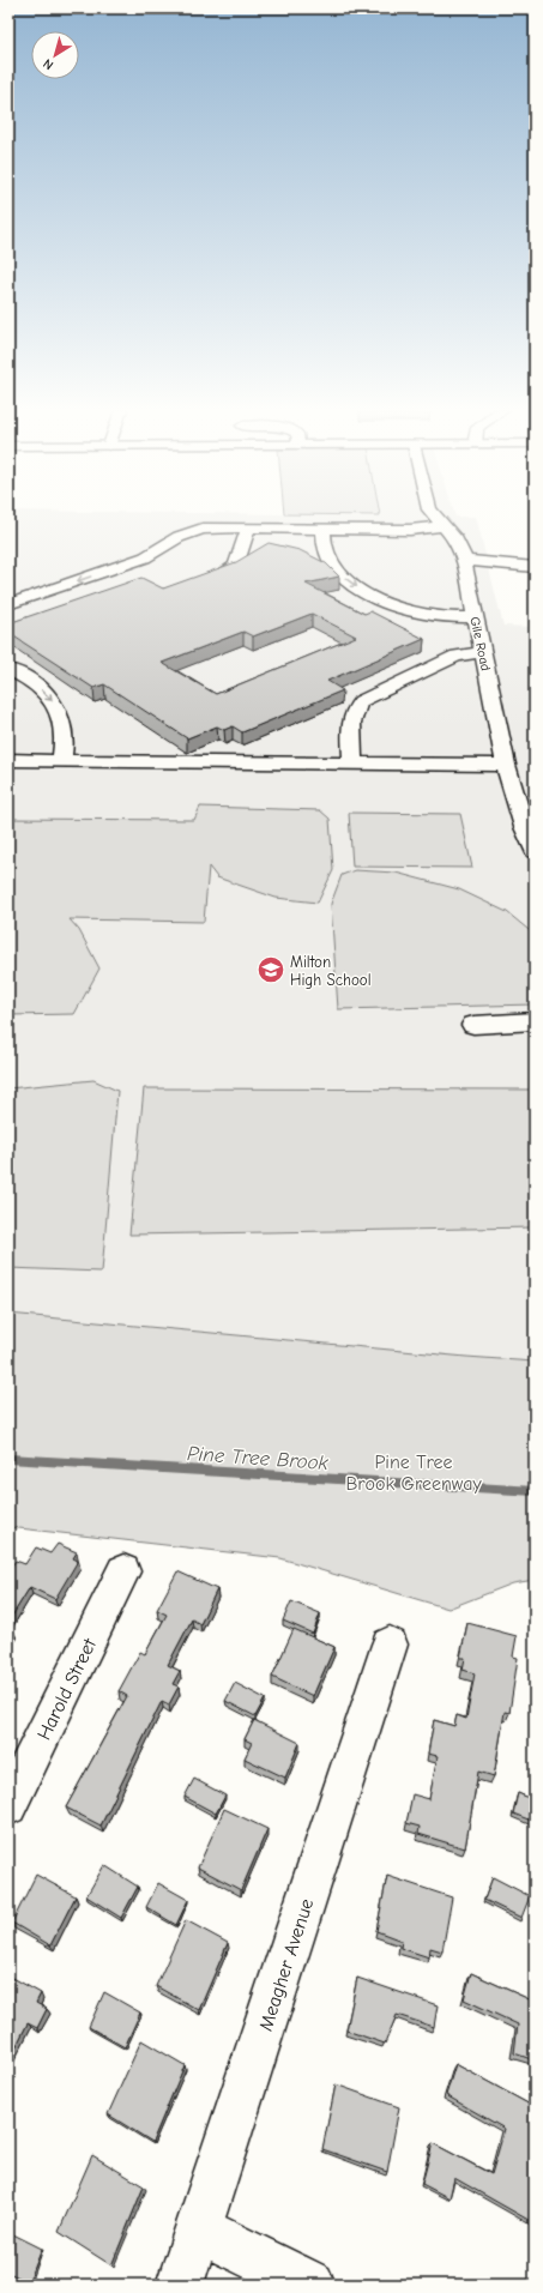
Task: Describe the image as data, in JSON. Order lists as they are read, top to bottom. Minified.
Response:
{"streets":{"street":["Gile Road","Harold Street","Meagher Avenue"]},"water":["Pine Tree Brook"],"parks":["Pine Tree Brook Greenway"],"places":{"school or university":["Milton High School"]},"north":"bottom left"}
